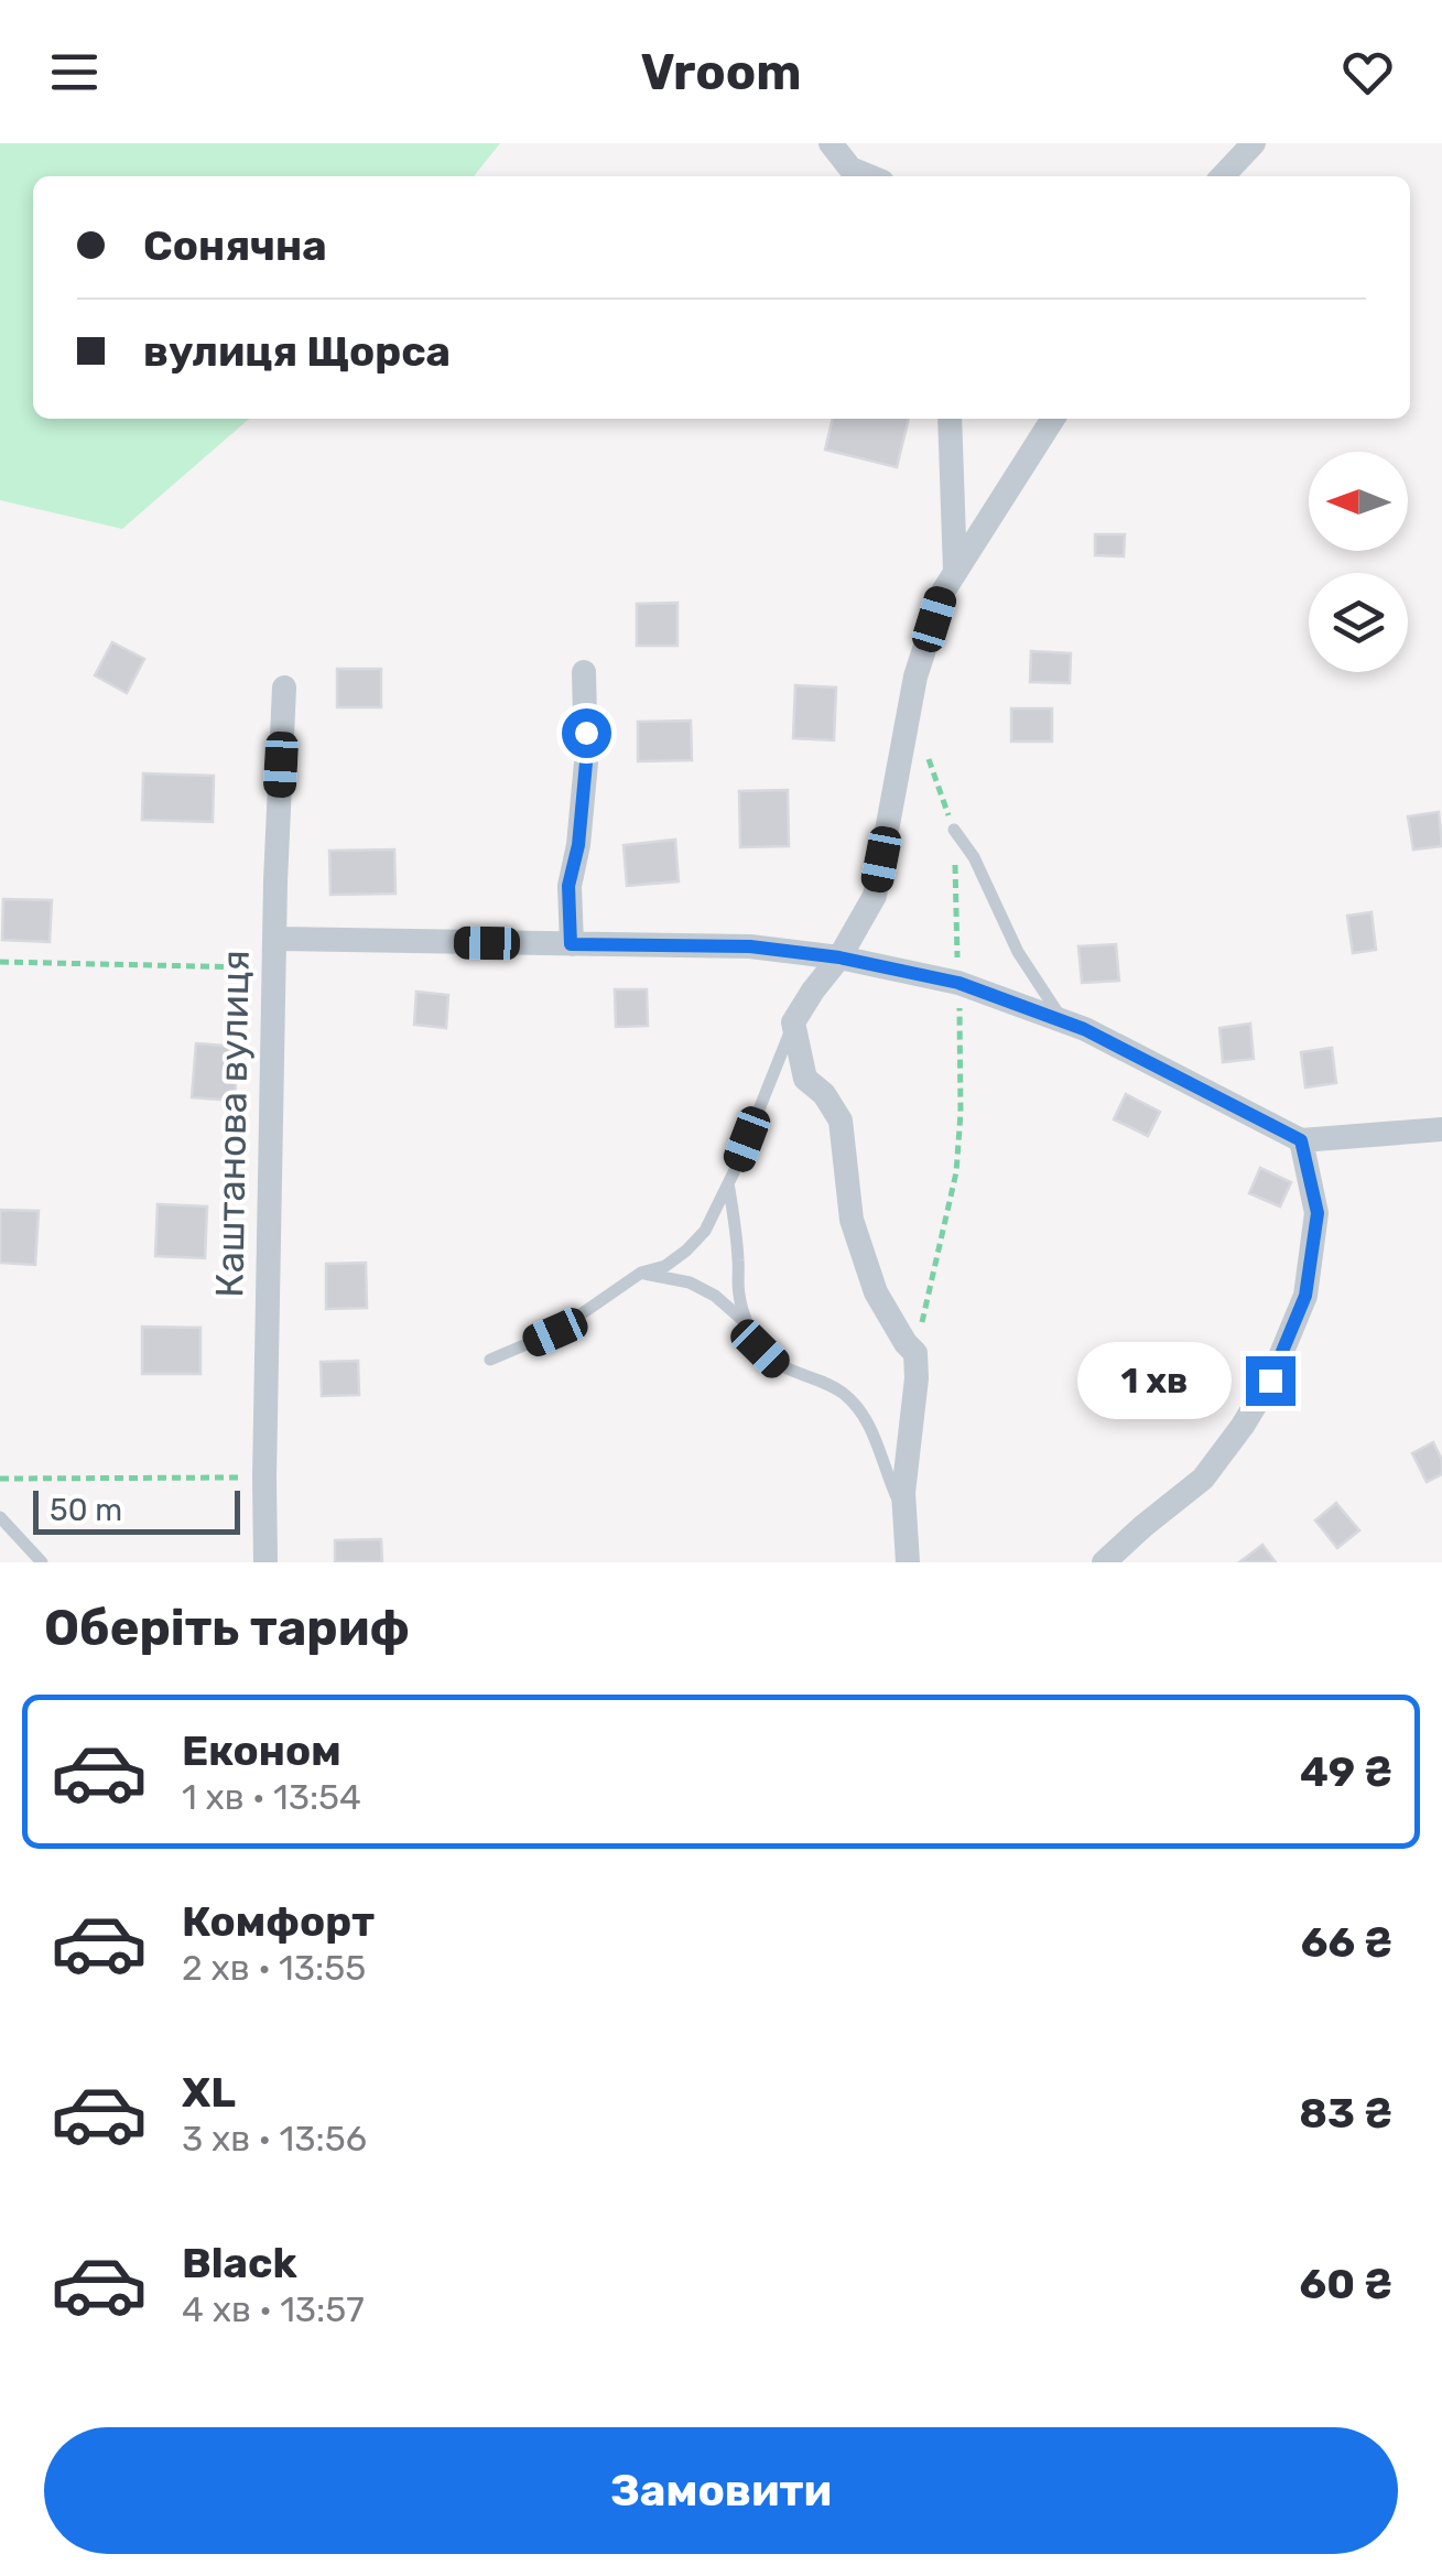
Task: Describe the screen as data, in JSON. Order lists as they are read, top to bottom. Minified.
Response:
{"streets":{"street":["Каштанова вулиця"]},"scale_bar":"50 m","north":"left","page":{"header":"Vroom","banner":["Сонячна","вулиця Щорса"],"bubble":"1 хв","scale":"50 m","heading":"Оберіть тариф","list":[{"name":"Економ","note":"1 хв · 13:54","value":"49 ₴"},{"name":"Комфорт","note":"2 хв · 13:55","value":"66 ₴"},{"name":"XL","note":"3 хв · 13:56","value":"83 ₴"},{"name":"Black","note":"4 хв · 13:57","value":"60 ₴"}],"buttons":"Замовити"}}
